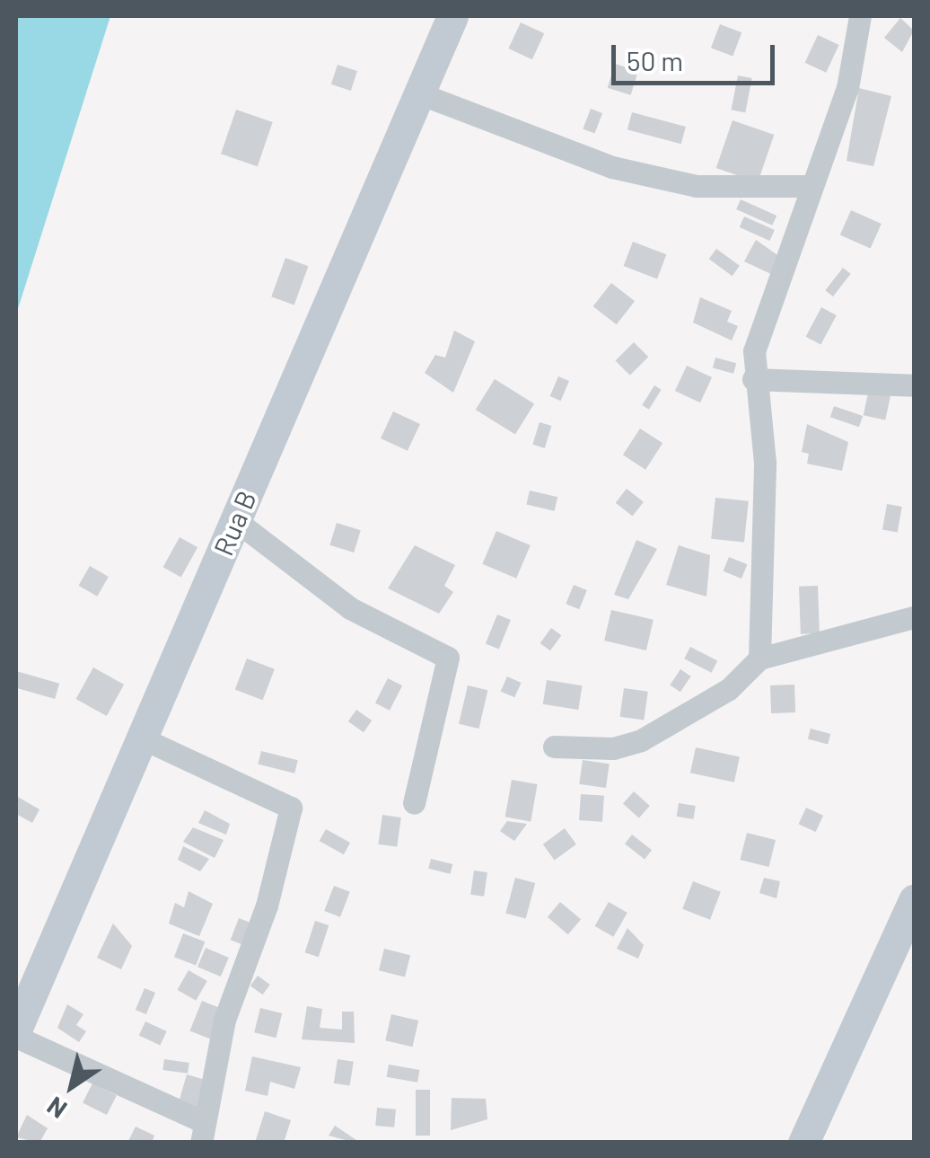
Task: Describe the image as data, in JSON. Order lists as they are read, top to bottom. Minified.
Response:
{"streets":{"main road":["Rua B"]},"scale_bar":"50 m","north":"bottom left"}
